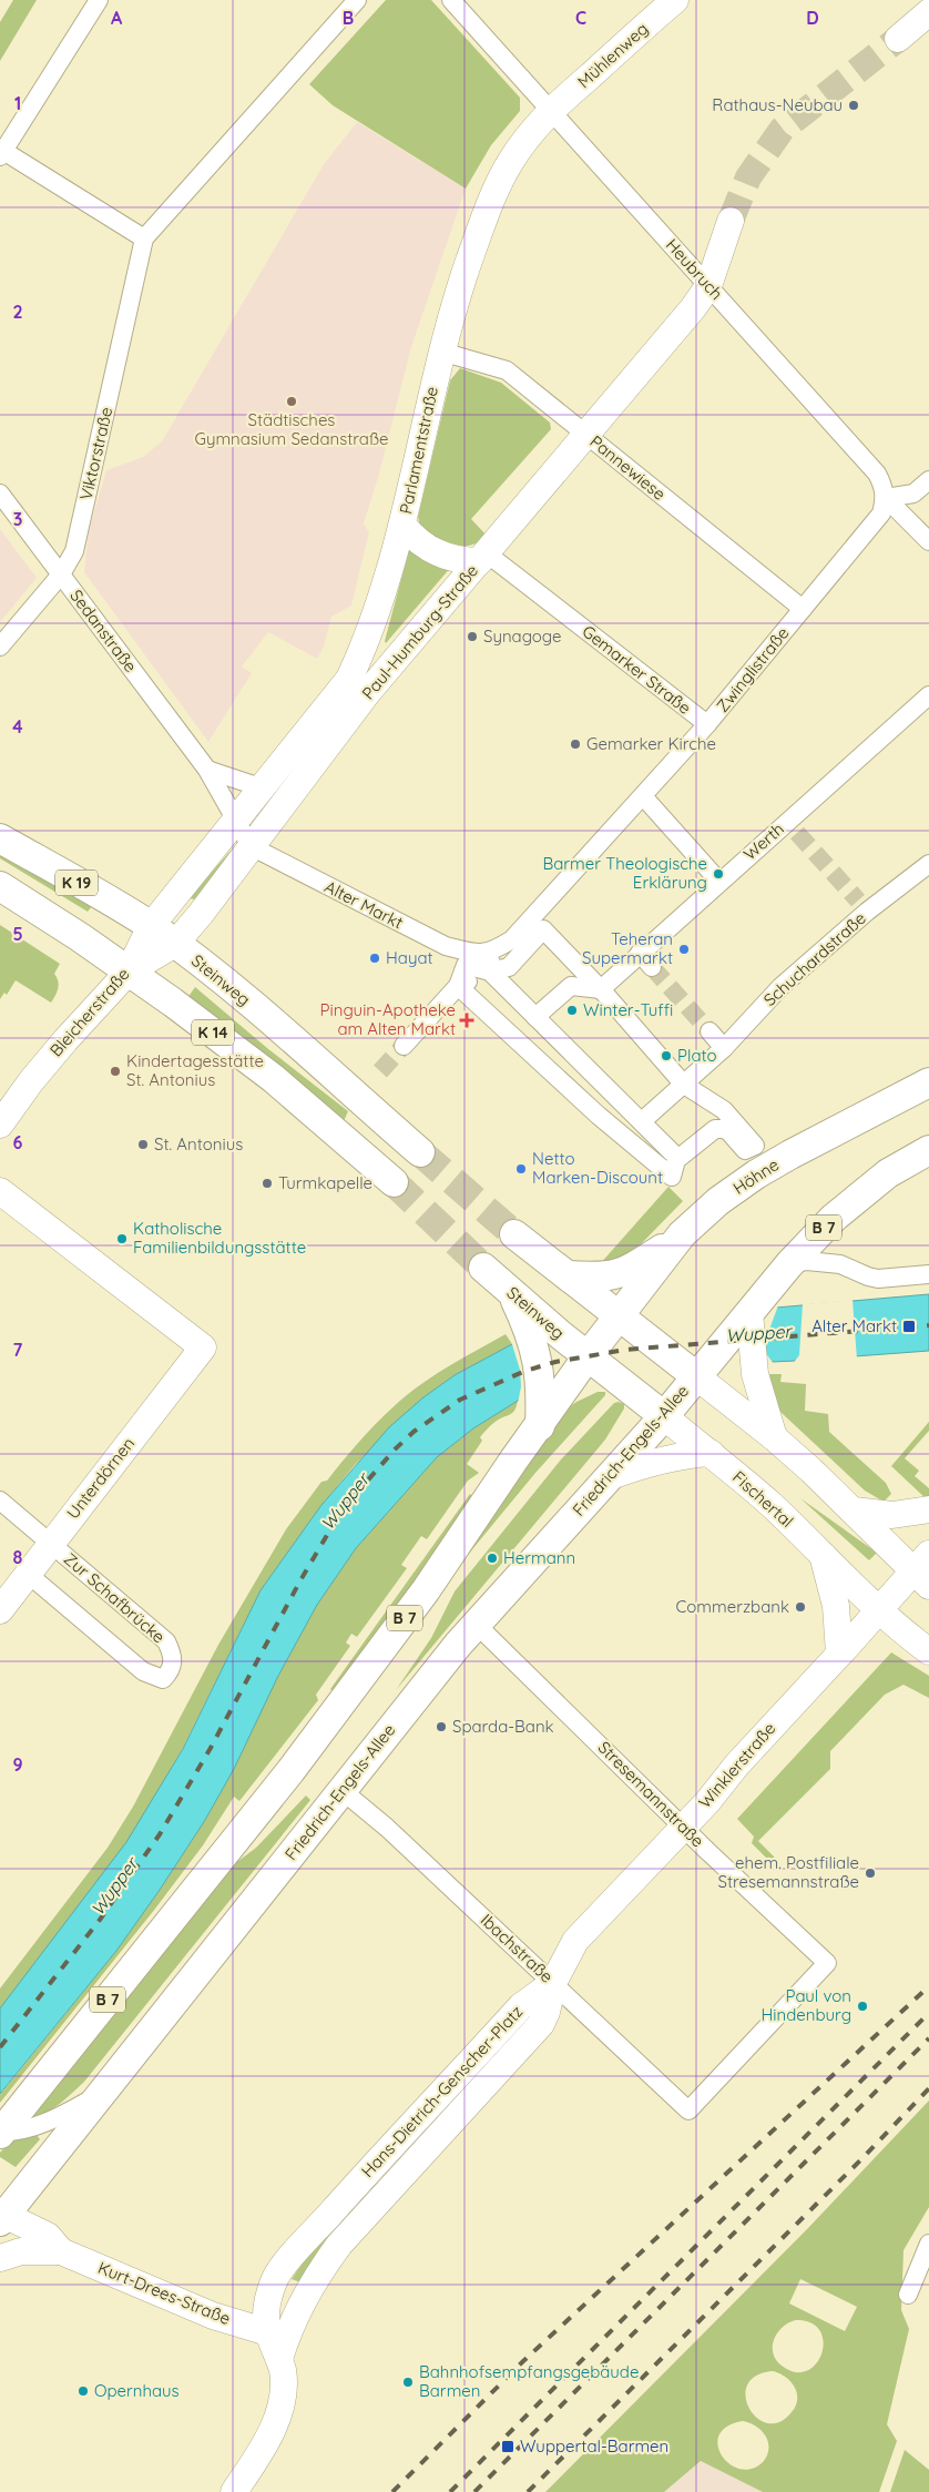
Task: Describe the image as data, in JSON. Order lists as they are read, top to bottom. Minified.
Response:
{"streets":{"main road":["Mühlenweg","Parlamentstraße","Paul-Humburg-Straße","K 19","Steinweg","Bleicherstraße","K 14","Höhne","B 7","Friedrich-Engels-Allee","Unterdörnen","Fischertal","Winklerstraße","Hans-Dietrich-Genscher-Platz","Kurt-Drees-Straße"],"street":["Heubruch","Viktorstraße","Pannewiese","Sedanstraße","Gemarker Straße","Zwinglistraße","Werth","Alter Markt","Schuchardstraße","Zur Schafbrücke","Stresemannstraße","Ibachstraße"]},"crossings":[["Mühlenweg","Heubruch"],["Mühlenweg","Parlamentstraße"],["Heubruch","Parlamentstraße"],["Heubruch","Paul-Humburg-Straße"],["Heubruch","Zwinglistraße"],["Parlamentstraße","Pannewiese"],["Viktorstraße","Sedanstraße"],["Pannewiese","Paul-Humburg-Straße"],["Pannewiese","Zwinglistraße"],["Sedanstraße","Bleicherstraße"],["Paul-Humburg-Straße","Gemarker Straße"],["Paul-Humburg-Straße","K 19"],["Paul-Humburg-Straße","Alter Markt"],["Paul-Humburg-Straße","Steinweg"],["Paul-Humburg-Straße","Bleicherstraße"],["Paul-Humburg-Straße","K 14"],["Gemarker Straße","Zwinglistraße"],["Zwinglistraße","Alter Markt"],["K 19","Bleicherstraße"],["K 19","K 14"],["Steinweg","Bleicherstraße"],["Steinweg","B 7"],["Steinweg","Fischertal"],["Bleicherstraße","K 14"],["Höhne","B 7"],["B 7","Friedrich-Engels-Allee"],["B 7","Fischertal"],["Friedrich-Engels-Allee","Fischertal"],["Friedrich-Engels-Allee","Stresemannstraße"],["Friedrich-Engels-Allee","Ibachstraße"],["Friedrich-Engels-Allee","Kurt-Drees-Straße"],["Unterdörnen","Zur Schafbrücke"],["Fischertal","Winklerstraße"],["Winklerstraße","Stresemannstraße"],["Winklerstraße","Ibachstraße"],["Winklerstraße","Hans-Dietrich-Genscher-Platz"],["Stresemannstraße","Ibachstraße"],["Ibachstraße","Hans-Dietrich-Genscher-Platz"],["Hans-Dietrich-Genscher-Platz","Kurt-Drees-Straße"]],"water":["Wupper"],"places":{"other":["Rathaus-Neubau","Städtisches Gymnasium Sedanstraße","Synagoge","Gemarker Kirche","Barmer Theologische Erklärung","Teheran Supermarkt","Hayat","Winter-Tuffi","Plato","Kindertagesstätte St. Antonius","St. Antonius","Netto Marken-Discount","Turmkapelle","Katholische Familienbildungsstätte","Hermann","Commerzbank","Sparda-Bank","ehem. Postfiliale Stresemannstraße","Paul von Hindenburg","Bahnhofsempfangsgebäude Barmen","Opernhaus"],"health":["Pinguin-Apotheke am Alten Markt"],"transit":["Alter Markt","Wuppertal-Barmen"]},"grid":{"columns":["A","B","C","D"],"rows":["1","2","3","4","5","6","7","8","9"]}}
